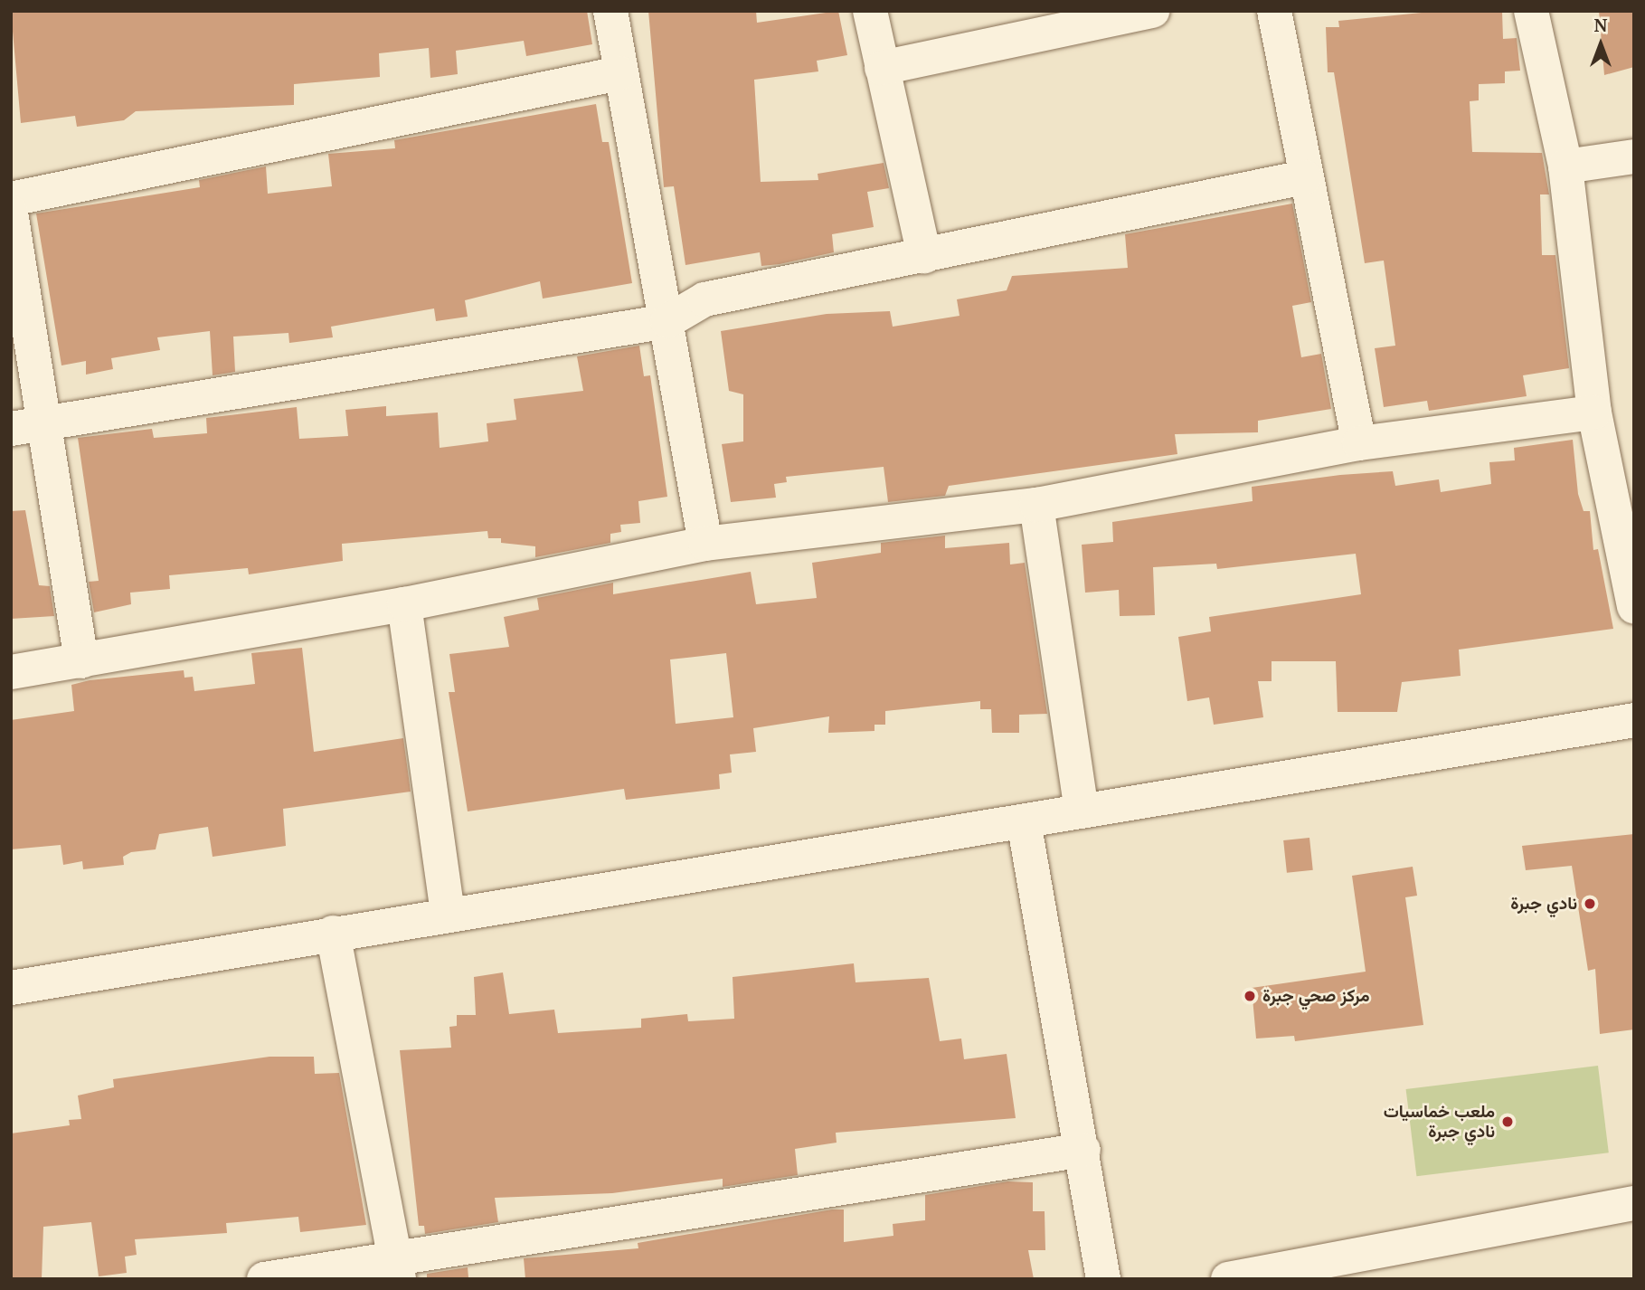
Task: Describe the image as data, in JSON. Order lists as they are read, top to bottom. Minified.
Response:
{"places":["نادي جبرة","مركز صحي جبرة","ملعب خماسيات نادي جبرة"],"north":"top"}
